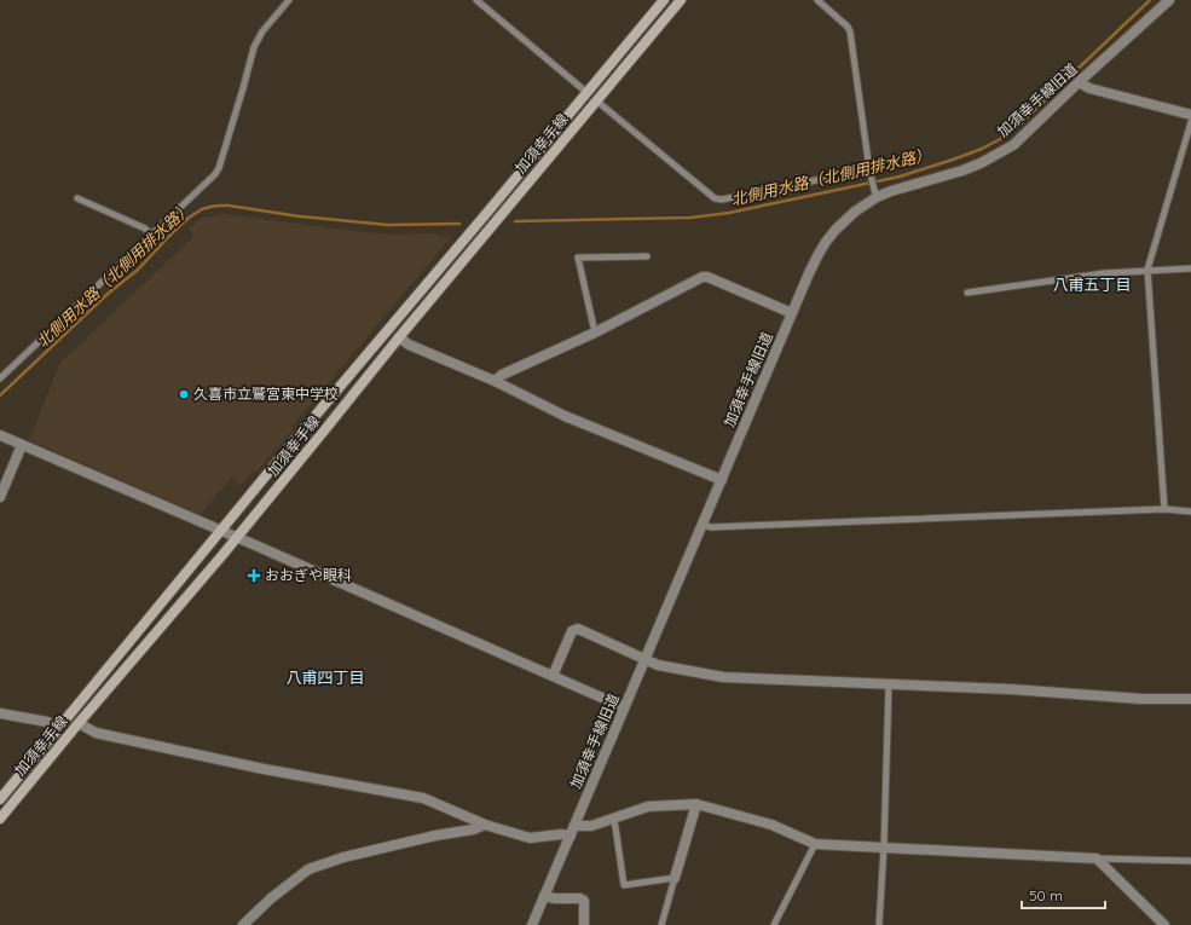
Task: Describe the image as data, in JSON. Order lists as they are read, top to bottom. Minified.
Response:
{"streets":{"main road":["加須幸手線"],"street":["加須幸手線旧道"]},"districts":["八甫五丁目","八甫四丁目"],"water":["北側用水路（北側用排水路）"],"places":{"other":["久喜市立鷲宮東中学校"],"health":["おおぎや眼科"]},"scale_bar":"50 m"}
